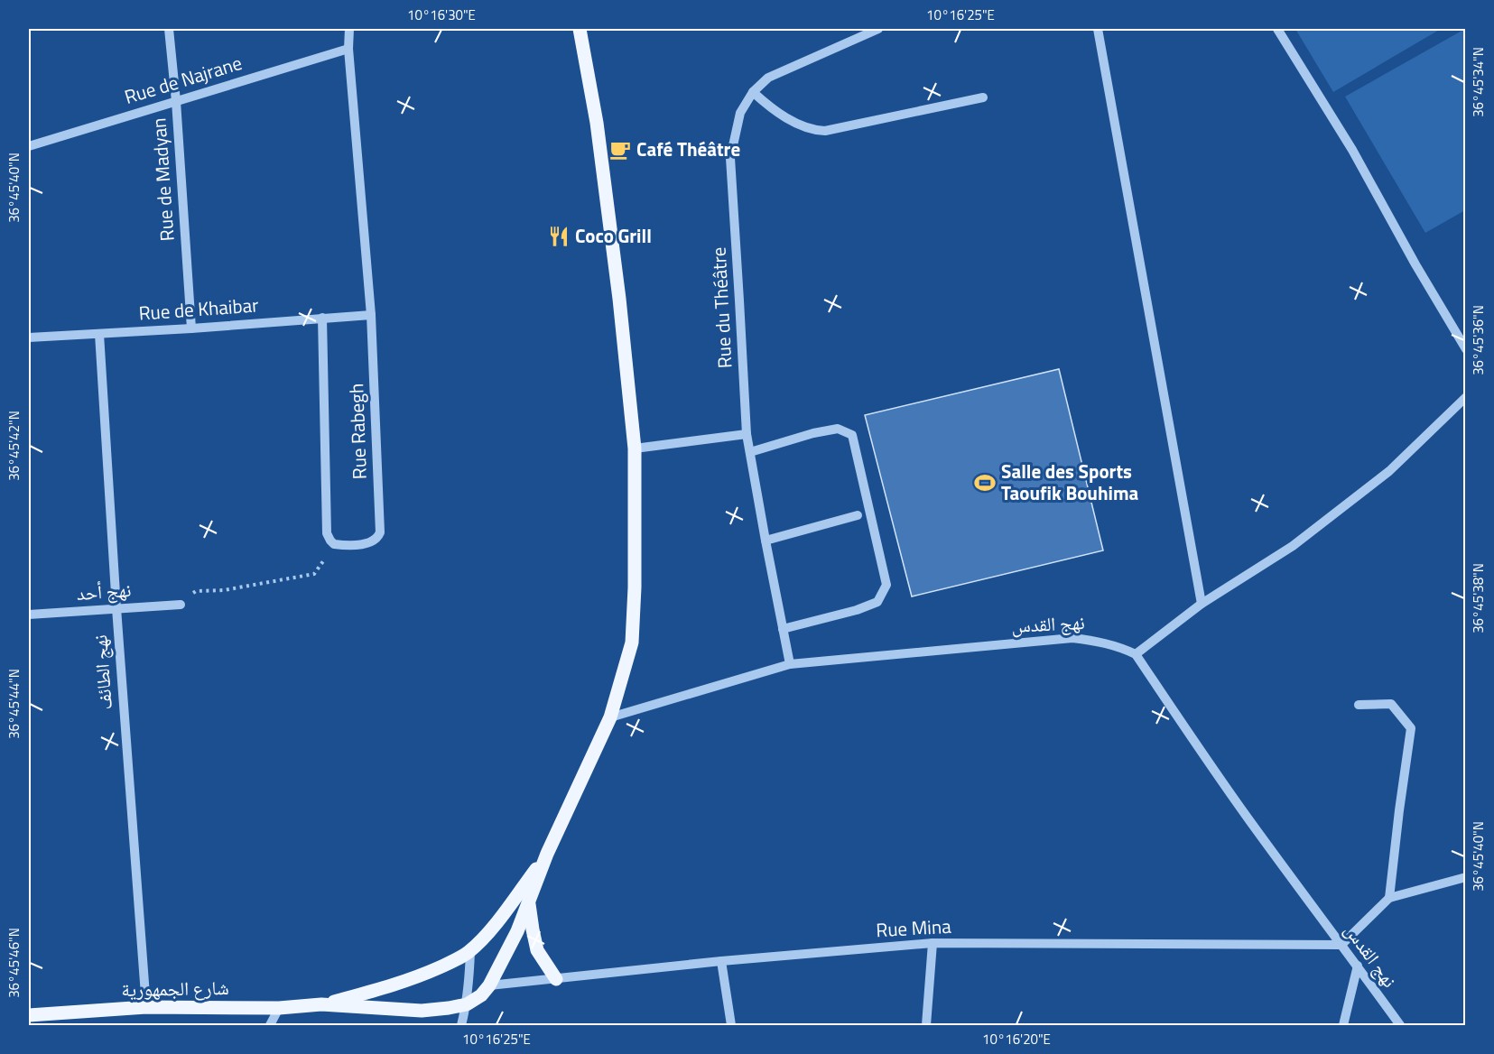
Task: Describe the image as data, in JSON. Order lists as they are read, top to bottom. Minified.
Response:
{"streets":{"main road":["شارع الجمهورية"],"street":["Rue de Najrane","Rue de Madyan","Rue du Théâtre","Rue de Khaibar","Rue Rabegh","نهج أحد","نهج القدس","نهج الطائف","Rue Mina"]},"crossings":[["Rue de Najrane","Rue de Madyan"],["Rue de Najrane","Rue Rabegh"],["Rue de Madyan","Rue de Khaibar"],["Rue du Théâtre","نهج القدس"],["Rue de Khaibar","Rue Rabegh"],["Rue de Khaibar","نهج الطائف"],["نهج أحد","نهج الطائف"],["نهج القدس","Rue Mina"],["نهج الطائف","شارع الجمهورية"]],"places":{"cafe":["Café Théâtre"],"restaurant":["Coco Grill"],"sports":["Salle des Sports Taoufik Bouhima"]},"coordinates":["10°16'30\"E","10°16'25\"E","36°45'34\"N","36°45'40\"N","36°45'36\"N","36°45'42\"N","36°45'38\"N","36°45'44\"N","36°45'46\"N","10°16'20\"E"]}
